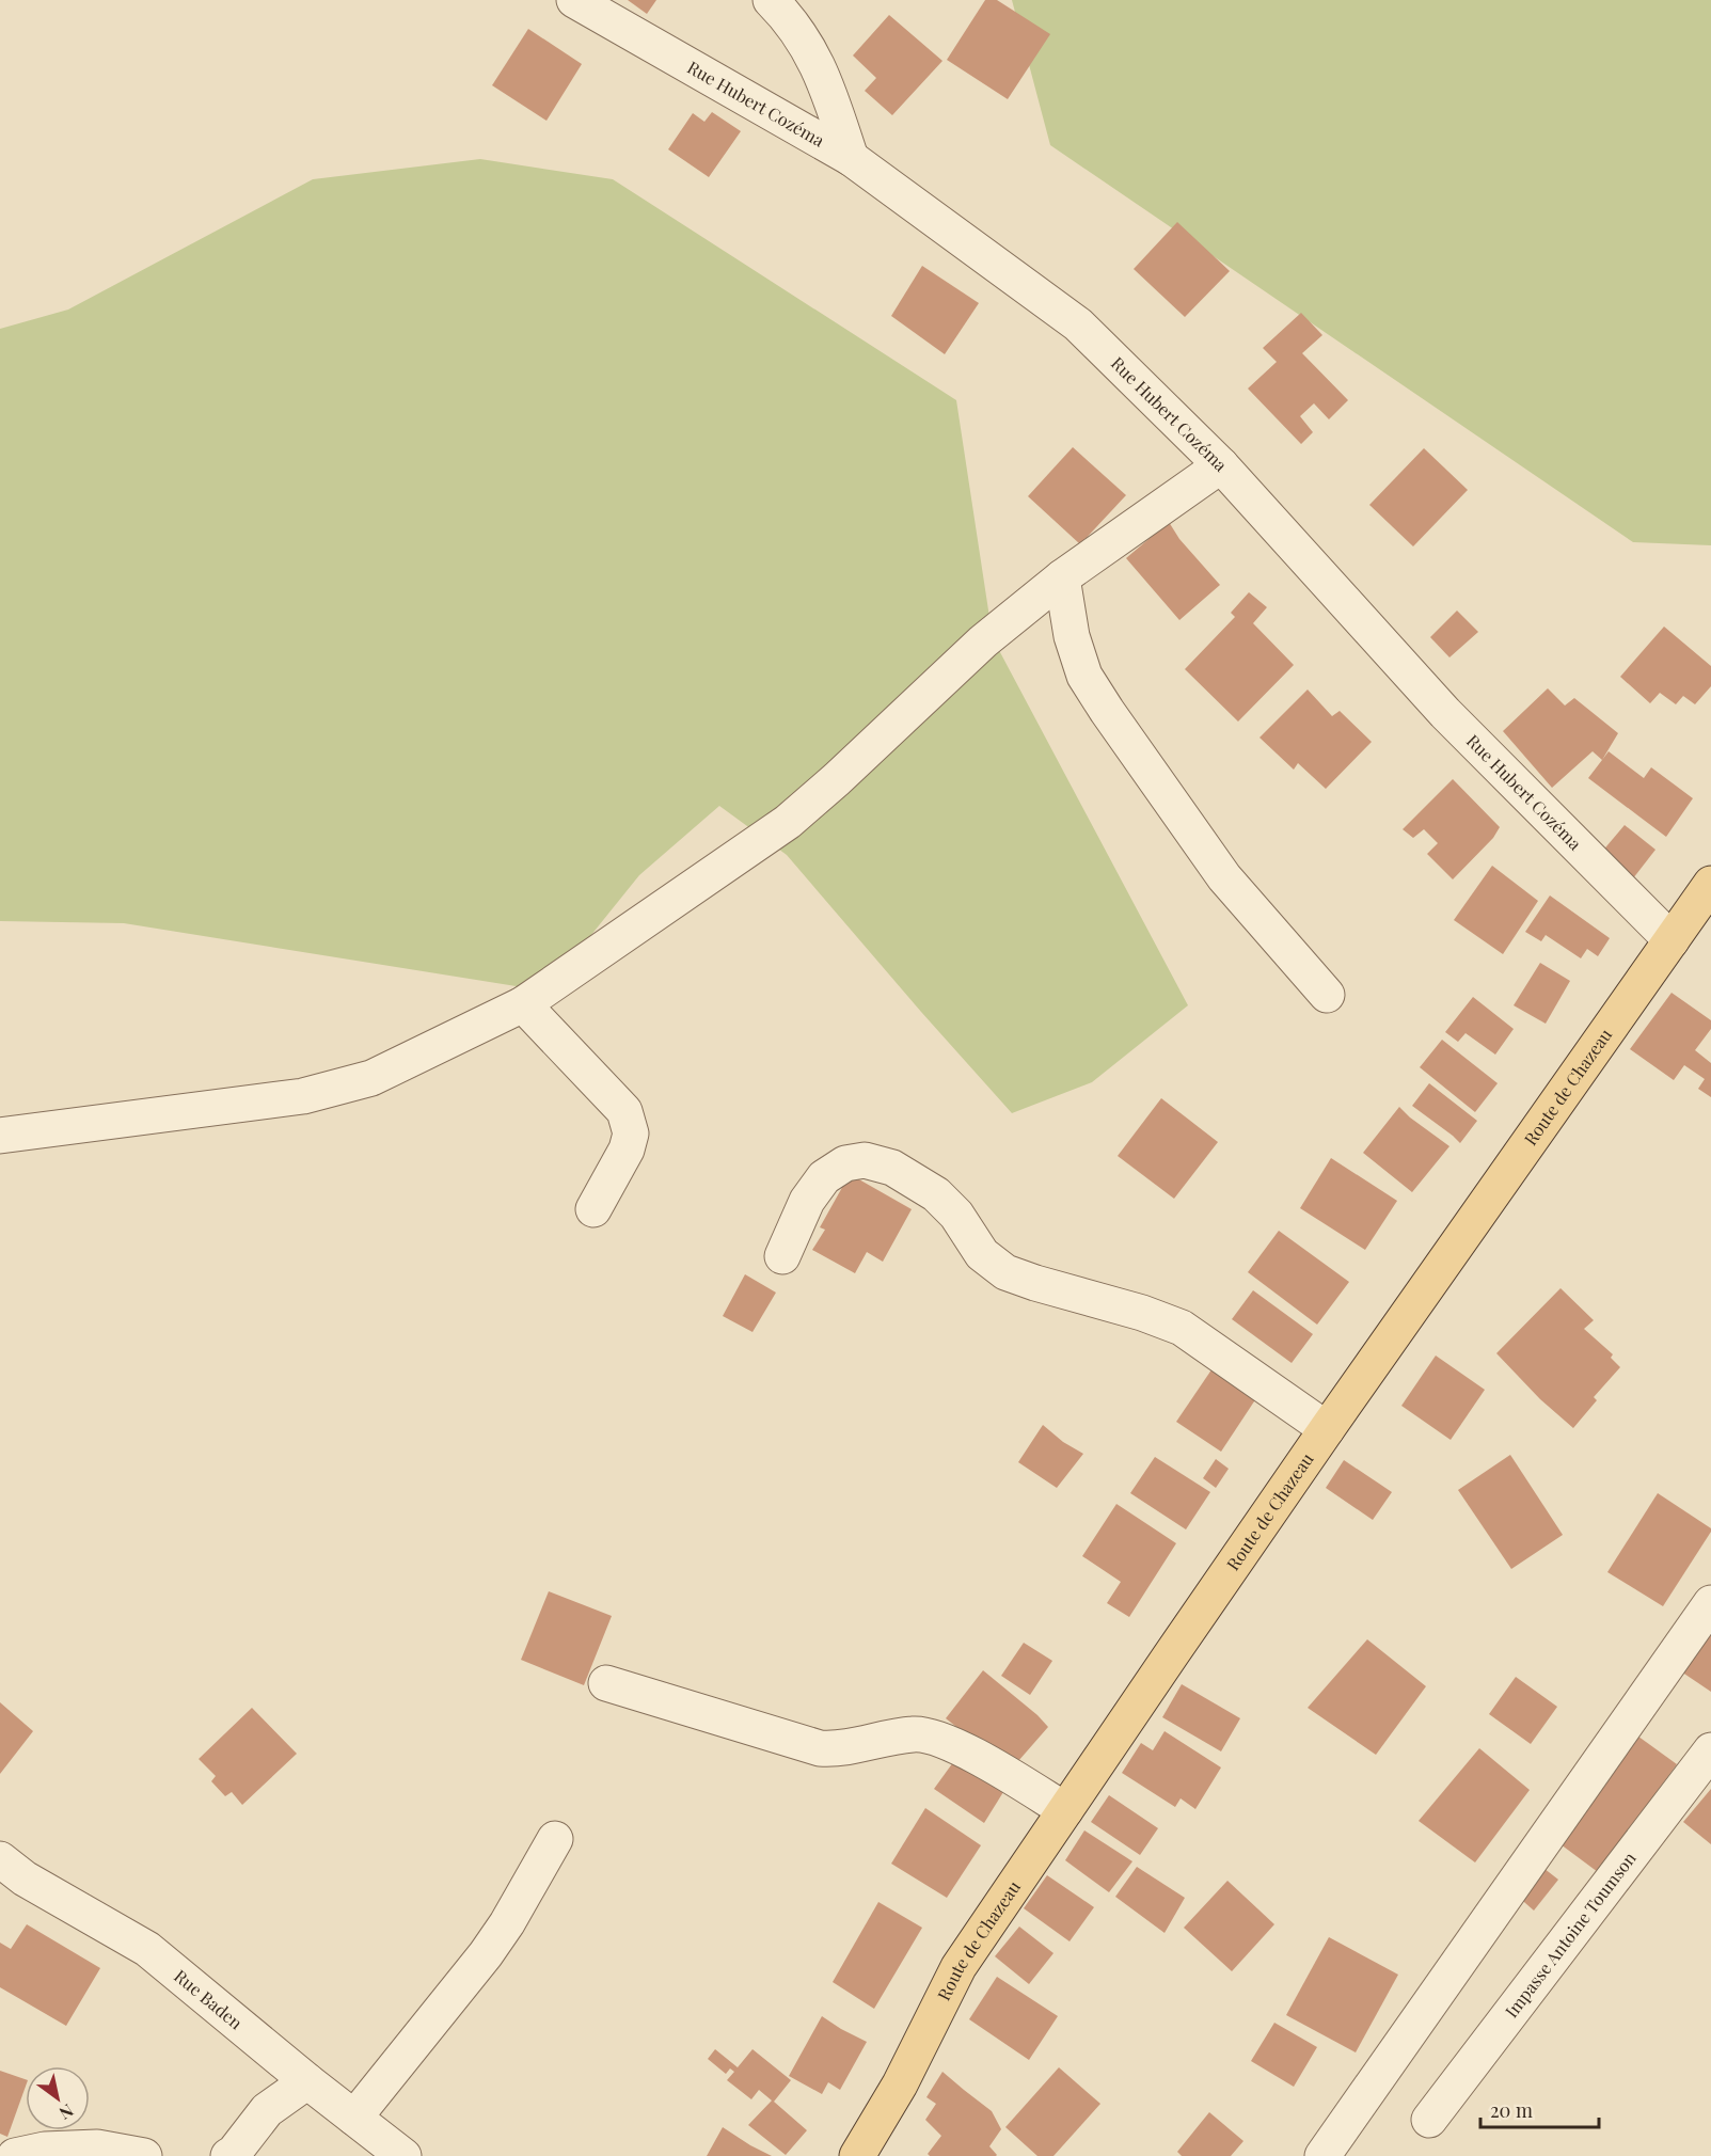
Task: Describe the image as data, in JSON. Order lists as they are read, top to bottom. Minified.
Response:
{"streets":{"main road":["Route de Chazeau"],"street":["Rue Hubert Cozéma","Impasse Antoine Toumson","Rue Baden"]},"crossings":[["Rue Hubert Cozéma","Route de Chazeau"]],"scale_bar":"20 m","north":"bottom right"}
